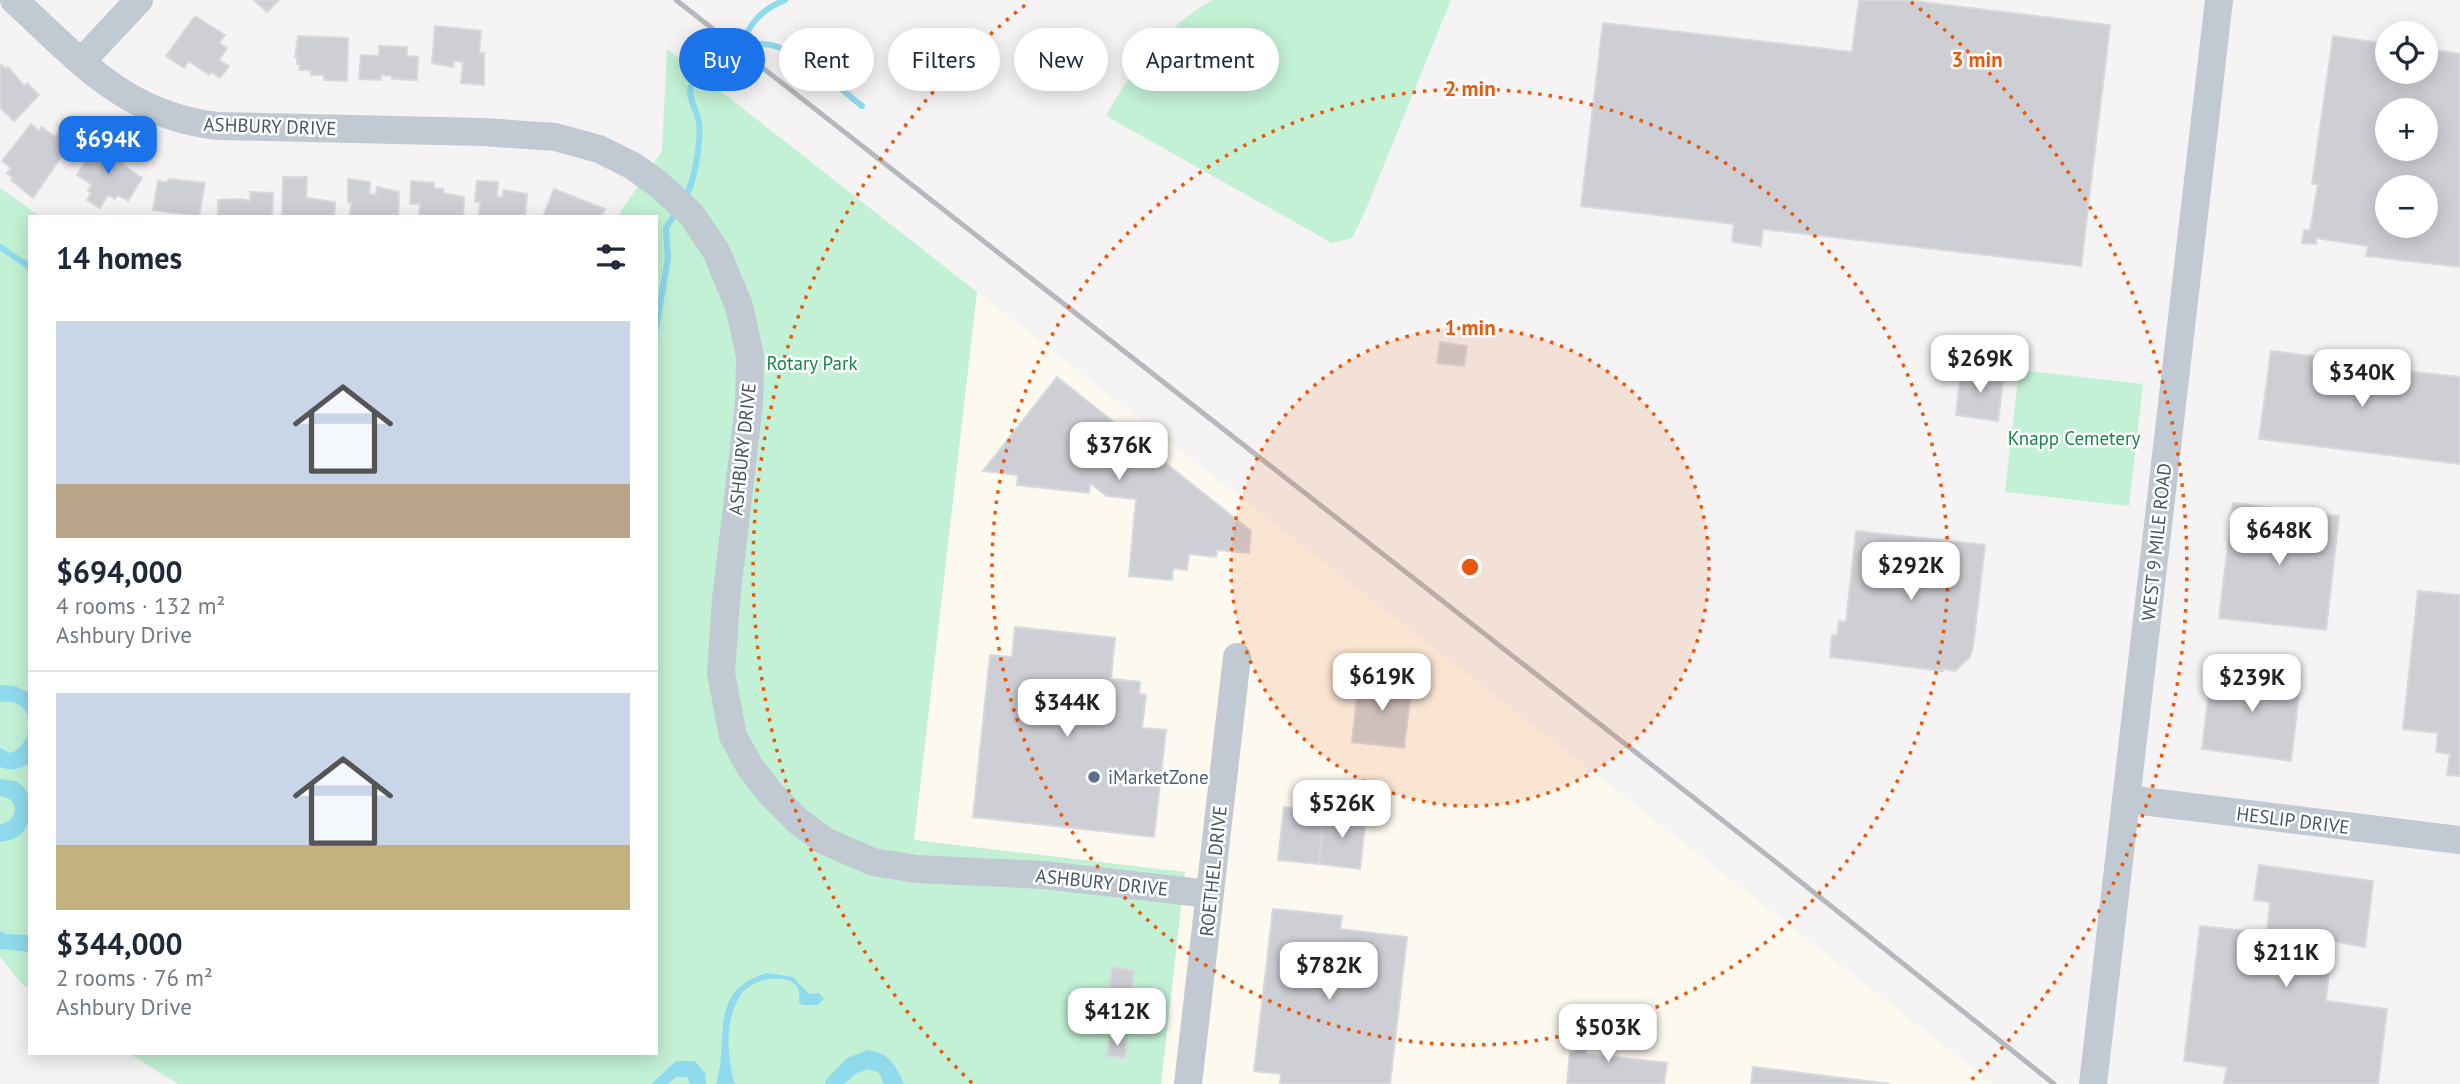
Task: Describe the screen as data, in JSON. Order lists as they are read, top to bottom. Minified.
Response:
{"streets":{"street":["ASHBURY DRIVE","WEST 9 MILE ROAD","HESLIP DRIVE","ROETHEL DRIVE"]},"crossings":[["ASHBURY DRIVE","ROETHEL DRIVE"],["WEST 9 MILE ROAD","HESLIP DRIVE"]],"parks":["Rotary Park","Knapp Cemetery"],"places":["iMarketZone"],"page":{"map_buttons":["+","−"],"chip":["Buy","Rent","Filters","New","Apartment"],"price":["$694K","$269K","$340K","$376K","$648K","$292K","$619K","$239K","$344K","$526K","$211K","$782K","$412K","$503K"],"heading":"14 homes","list":[{"name":"$694,000","note":"4 rooms · 132 m² · Ashbury Drive"},{"name":"$344,000","note":"2 rooms · 76 m² · Ashbury Drive"}]},"rings":["3 min","2 min","1 min"]}
